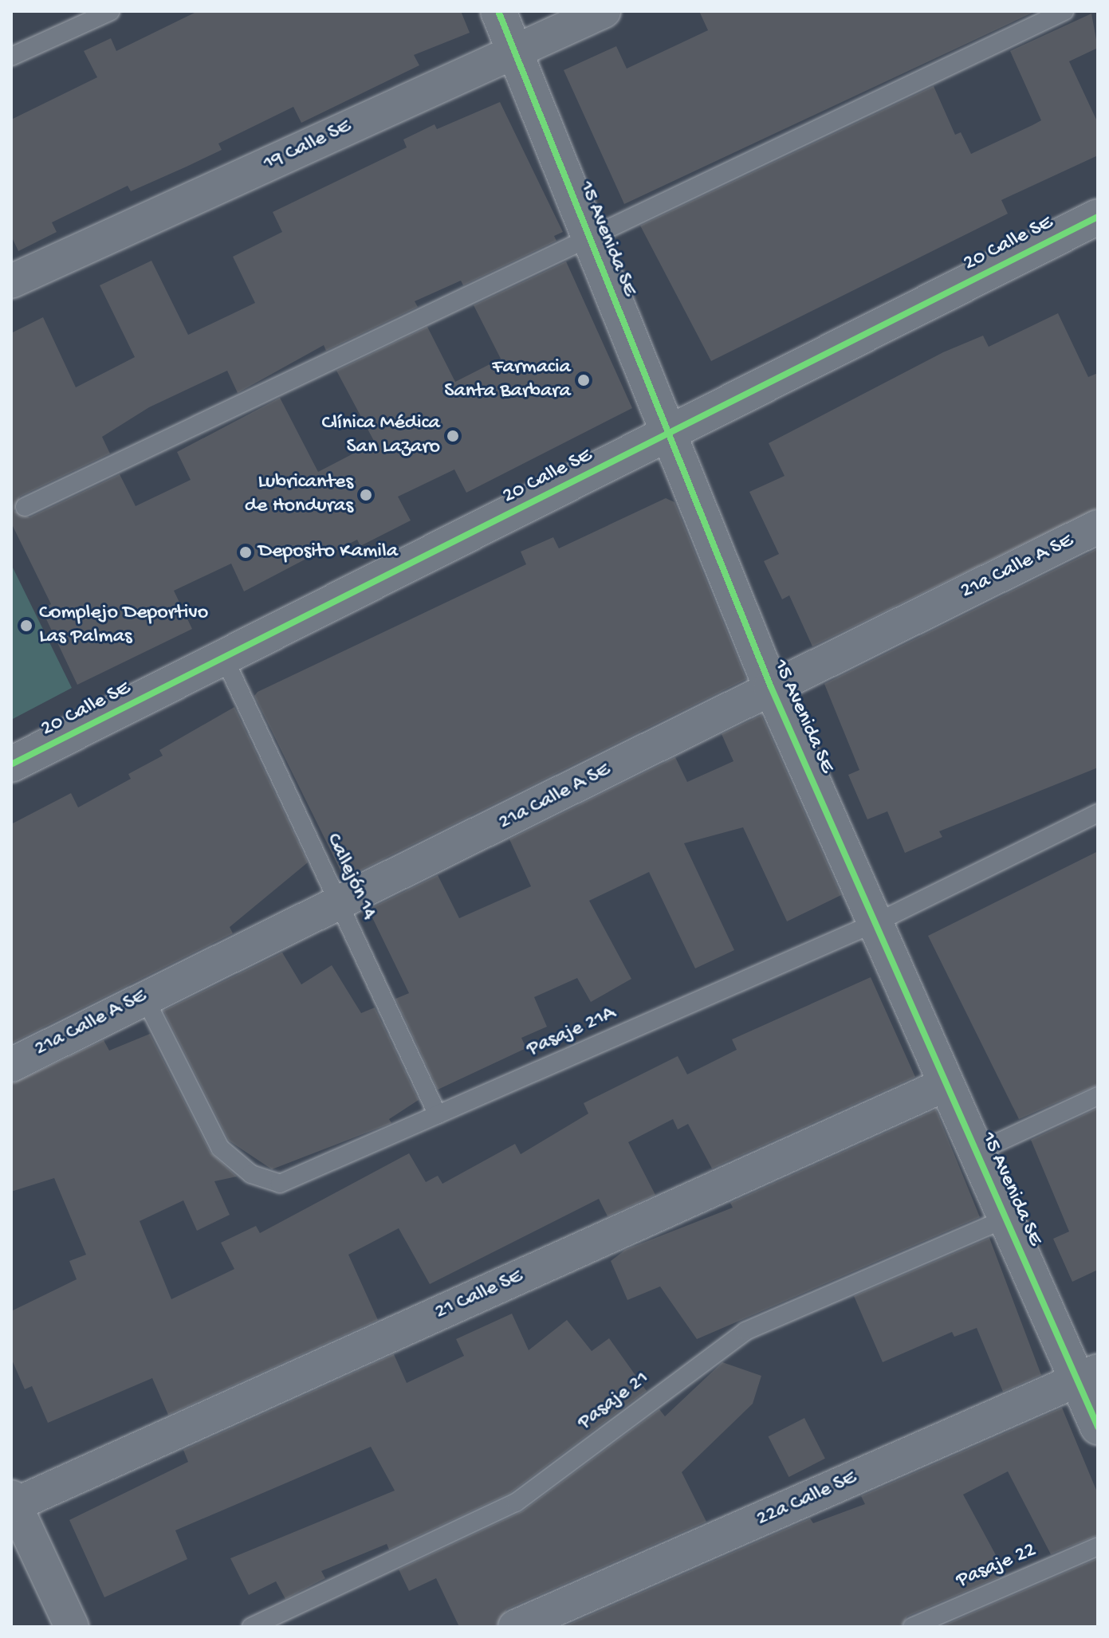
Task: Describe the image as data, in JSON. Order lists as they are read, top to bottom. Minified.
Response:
{"streets":{"street":["19 Calle SE","15 Avenida SE","20 Calle SE","21a Calle A SE","21 Calle SE","22a Calle SE"],"lane":["Callejón 14","Pasaje 21A","Pasaje 21","Pasaje 22"]},"crossings":[["19 Calle SE","15 Avenida SE"],["15 Avenida SE","20 Calle SE"],["15 Avenida SE","21a Calle A SE"],["15 Avenida SE","Pasaje 21A"],["15 Avenida SE","21 Calle SE"],["15 Avenida SE","Pasaje 21"],["15 Avenida SE","22a Calle SE"],["20 Calle SE","Callejón 14"],["21a Calle A SE","Callejón 14"],["21a Calle A SE","Pasaje 21A"],["Callejón 14","Pasaje 21A"]],"places":["Farmacia Santa Barbara","Clínica Médica San Lazaro","Lubricantes de Honduras","Deposito Kamila","Complejo Deportivo Las Palmas"]}
